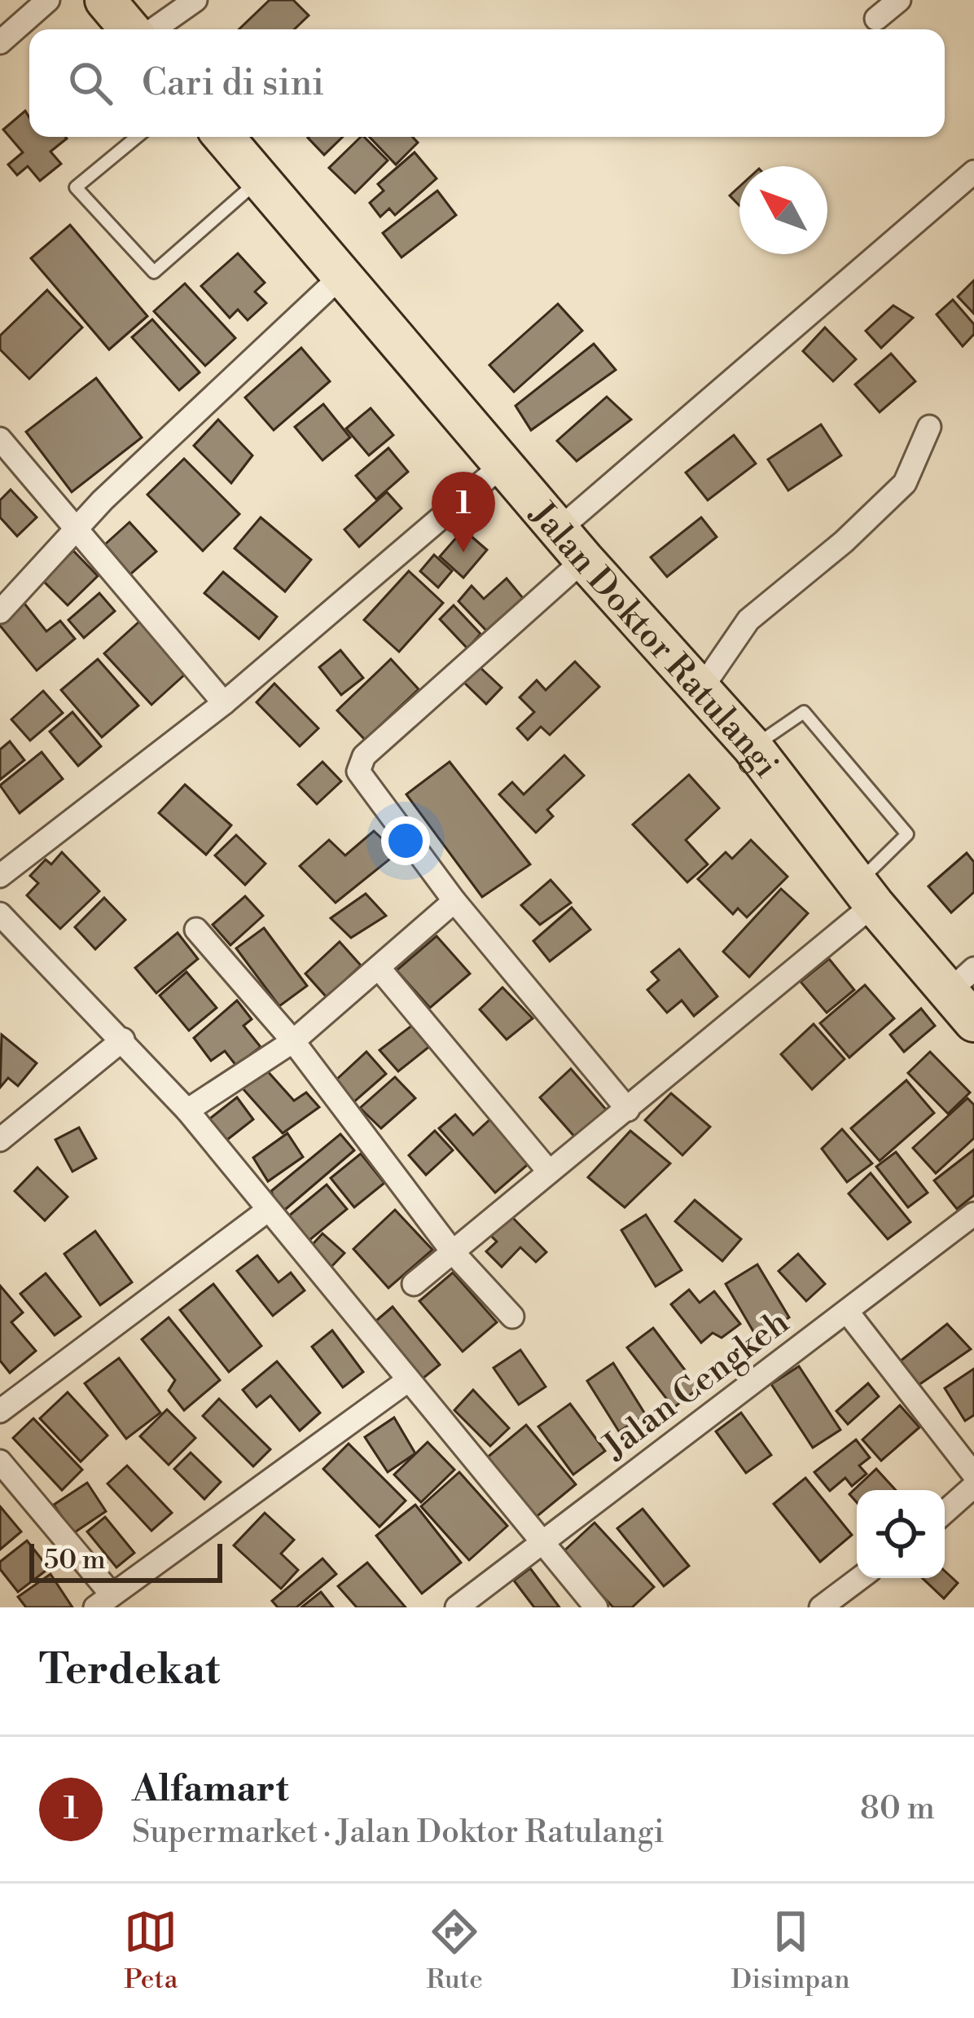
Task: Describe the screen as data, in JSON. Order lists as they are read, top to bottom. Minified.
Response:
{"streets":{"highway":["Jalan Doktor Ratulangi"],"street":["Jalan Cengkeh"]},"scale_bar":"50 m","north":"top left","page":{"search":"Cari di sini","pins":"1","scale":"50 m","heading":"Terdekat","list":[{"mark":"1","name":"Alfamart","note":"Supermarket · Jalan Doktor Ratulangi","value":"80 m"}],"nav":["Peta","Rute","Disimpan"]}}
